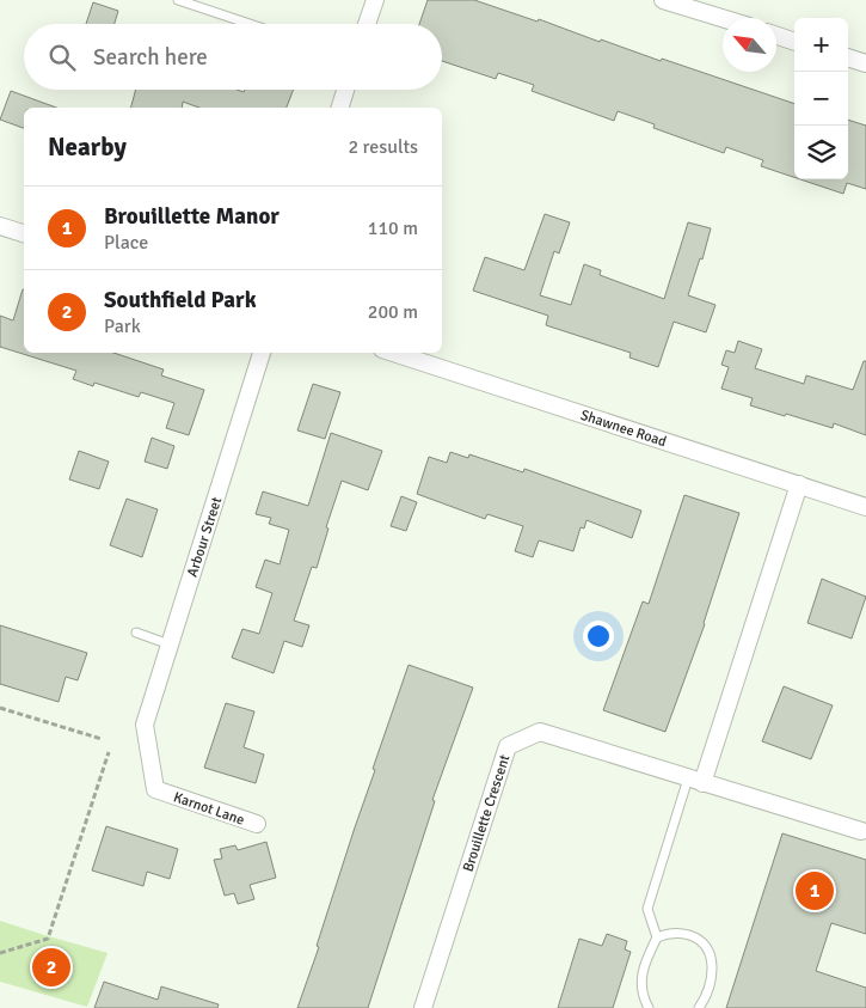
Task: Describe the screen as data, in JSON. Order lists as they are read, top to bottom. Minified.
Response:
{"streets":{"street":["Shawnee Road","Arbour Street","Karnot Lane","Brouillette Crescent"]},"crossings":[["Arbour Street","Karnot Lane"]],"north":"top left","page":{"map_buttons":["+","−"],"search":"Search here","heading":["Nearby","2 results"],"list":[{"mark":"1","name":"Brouillette Manor","note":"Place","value":"110 m"},{"mark":"2","name":"Southfield Park","note":"Park","value":"200 m"}],"pins":["1","2"]}}
